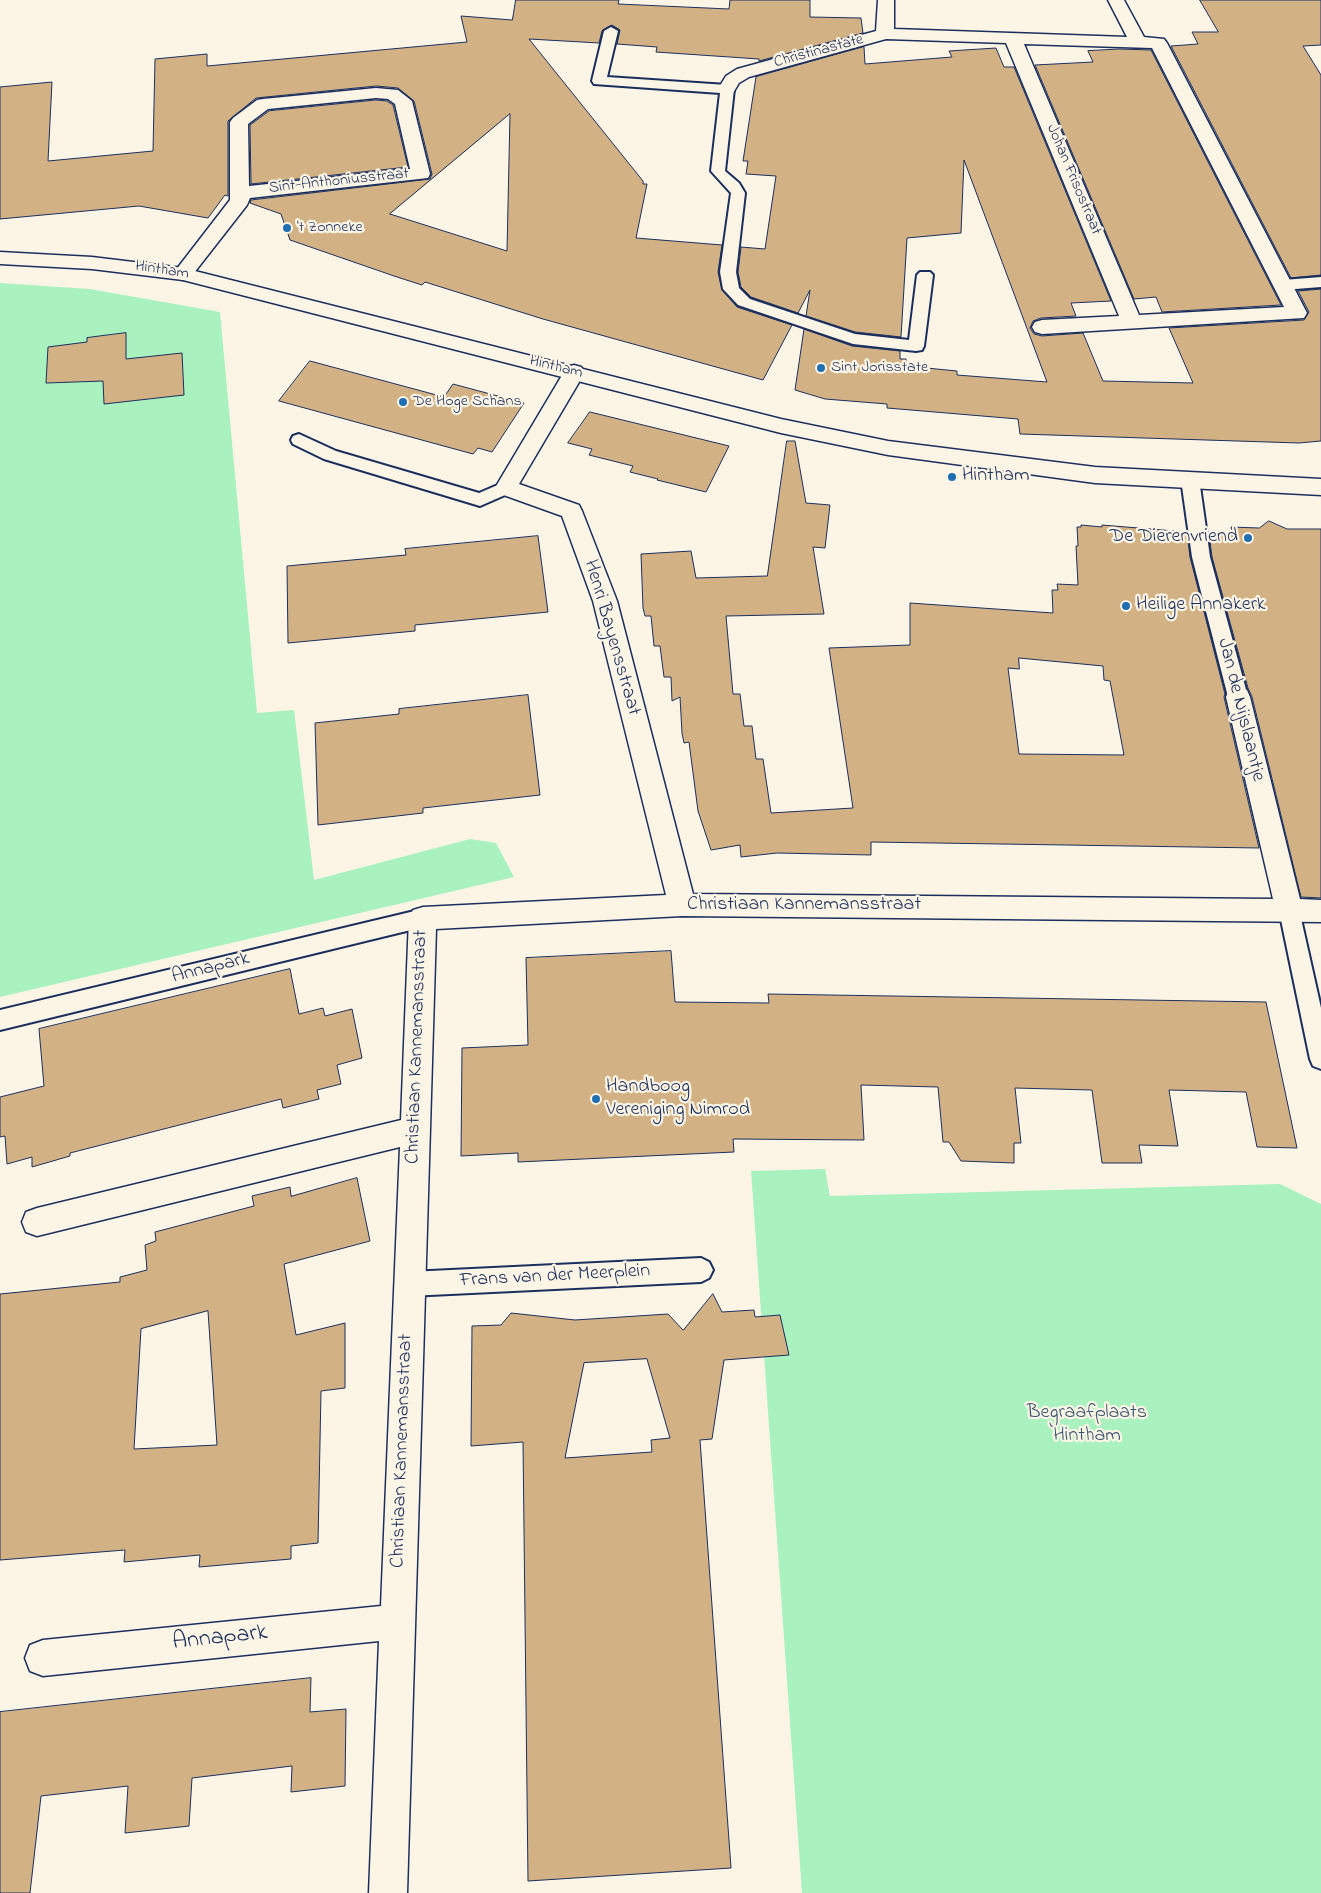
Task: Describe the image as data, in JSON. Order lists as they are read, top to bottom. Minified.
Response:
{"streets":{"street":["Christinastate","Johan Frisostraat","Sint-Anthoniusstraat","Hintham","Henri Bayensstraat","Jan de Nijslaantje","Christiaan Kannemansstraat","Annapark"],"lane":["Frans van der Meerplein"]},"crossings":[["Sint-Anthoniusstraat","Hintham"],["Hintham","Jan de Nijslaantje"],["Henri Bayensstraat","Christiaan Kannemansstraat"],["Jan de Nijslaantje","Christiaan Kannemansstraat"],["Christiaan Kannemansstraat","Annapark"],["Christiaan Kannemansstraat","Frans van der Meerplein"]],"parks":["Begraafplaats Hintham"],"places":["'t Zonneke","Sint Jorisstate","De Hoge Schans","Hintham","De Dierenvriend","Heilige Annakerk","Handboog Vereniging Nimrod"]}
